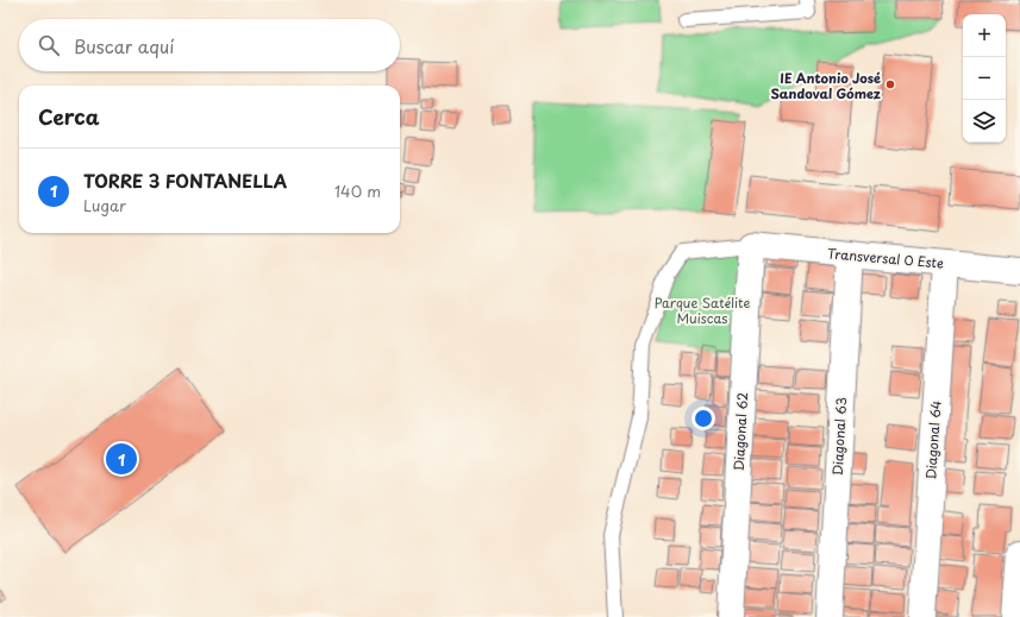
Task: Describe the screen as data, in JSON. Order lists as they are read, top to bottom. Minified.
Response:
{"streets":{"street":["Transversal 0 Este","Diagonal 62","Diagonal 63","Diagonal 64"]},"crossings":[["Transversal 0 Este","Diagonal 62"],["Transversal 0 Este","Diagonal 63"],["Transversal 0 Este","Diagonal 64"]],"parks":["Parque Satélite Muiscas"],"places":["IE Antonio José Sandoval Gómez"],"page":{"map_buttons":["+","−"],"search":"Buscar aquí","heading":"Cerca","list":[{"mark":"1","name":"TORRE 3 FONTANELLA","note":"Lugar","value":"140 m"}],"pins":"1"}}
